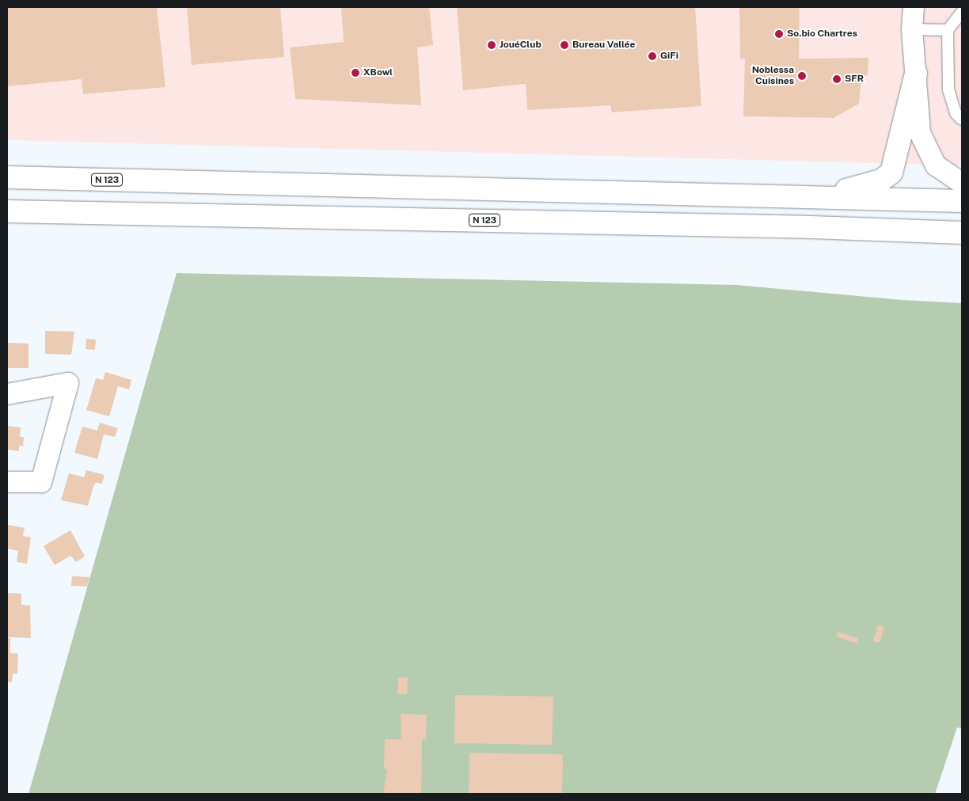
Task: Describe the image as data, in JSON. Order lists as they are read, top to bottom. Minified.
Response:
{"streets":{"main road":["N 123"]},"places":["So.bio Chartres","JouéClub","Bureau Vallée","GiFi","XBowl","Noblessa Cuisines","SFR"]}
